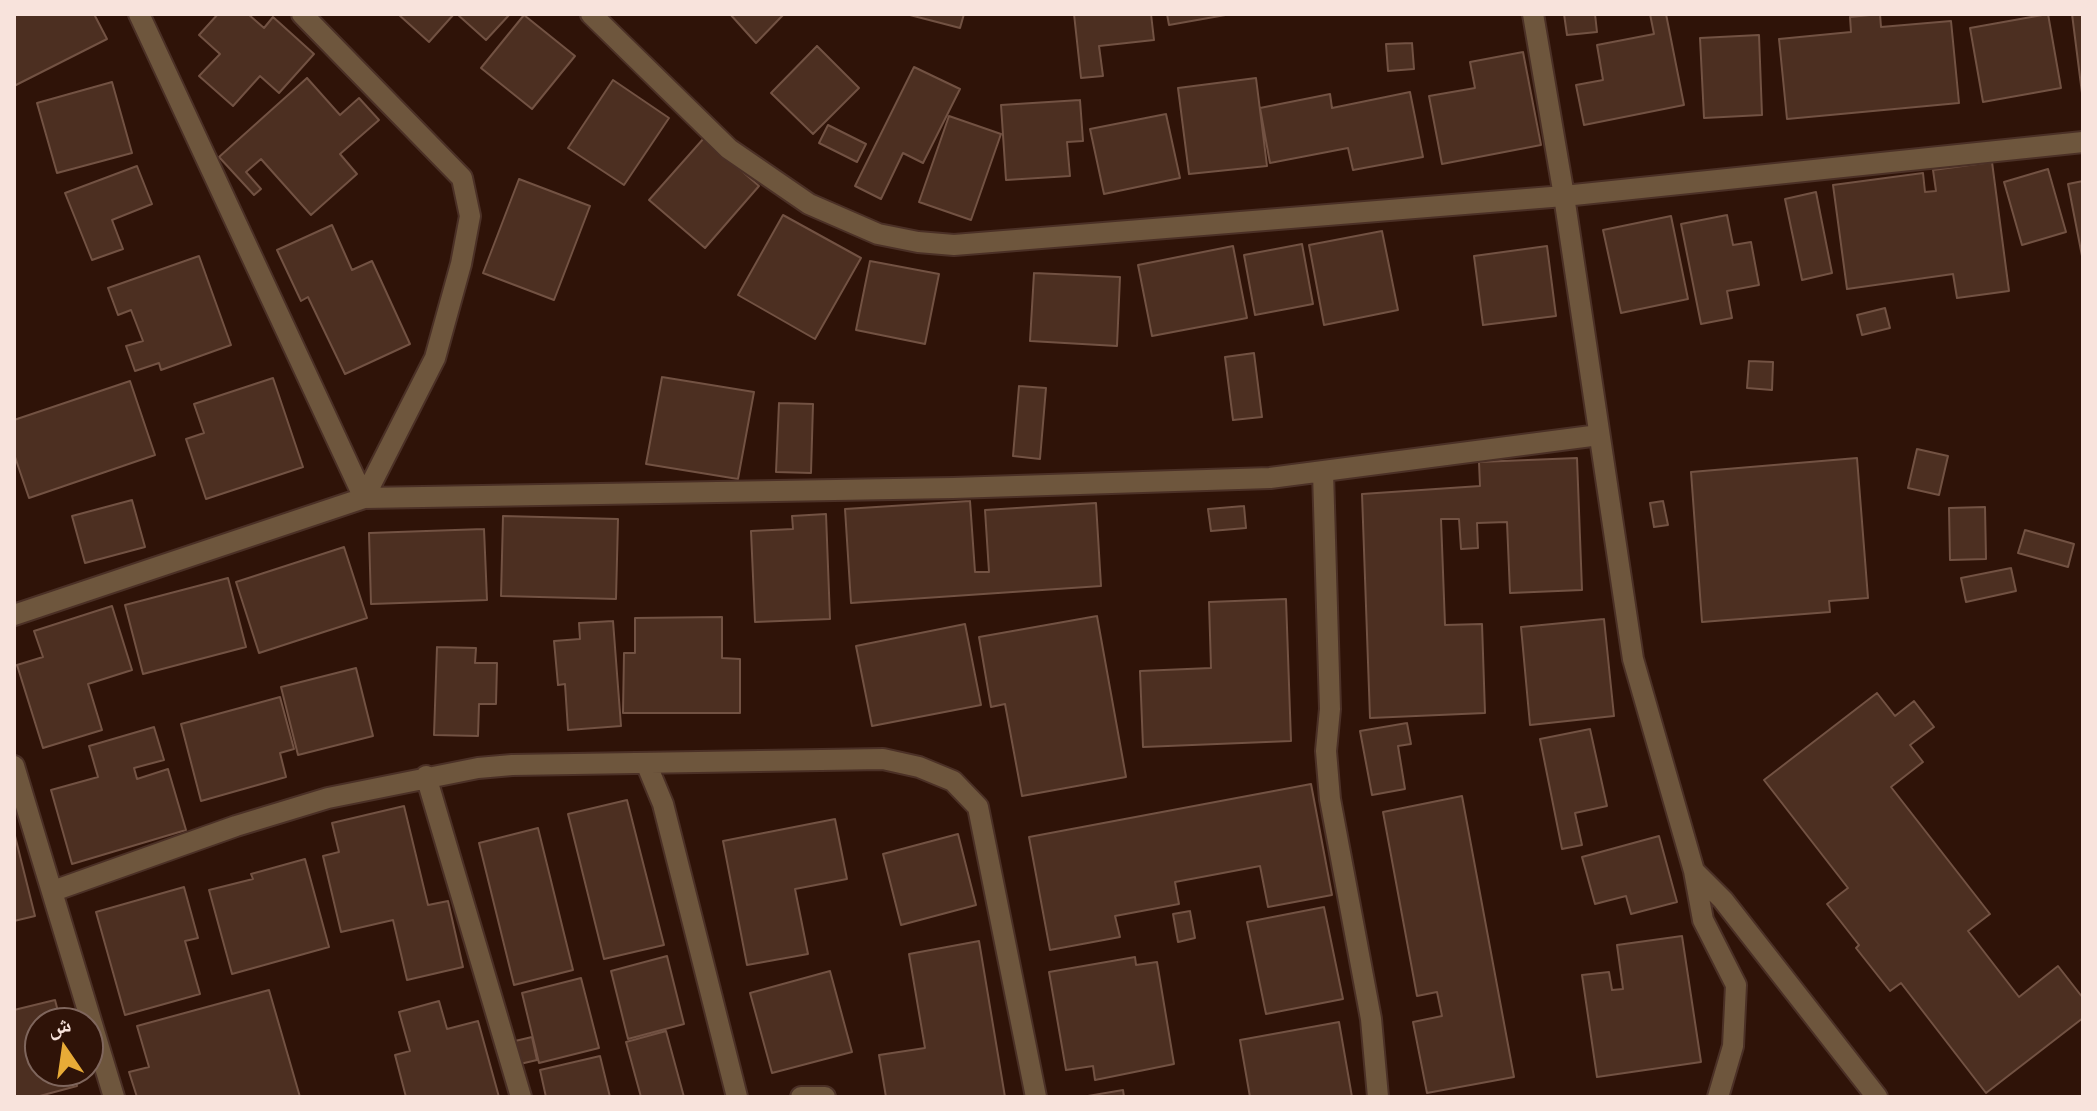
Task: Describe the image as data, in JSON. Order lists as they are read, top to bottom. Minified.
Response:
{"north":"top"}
